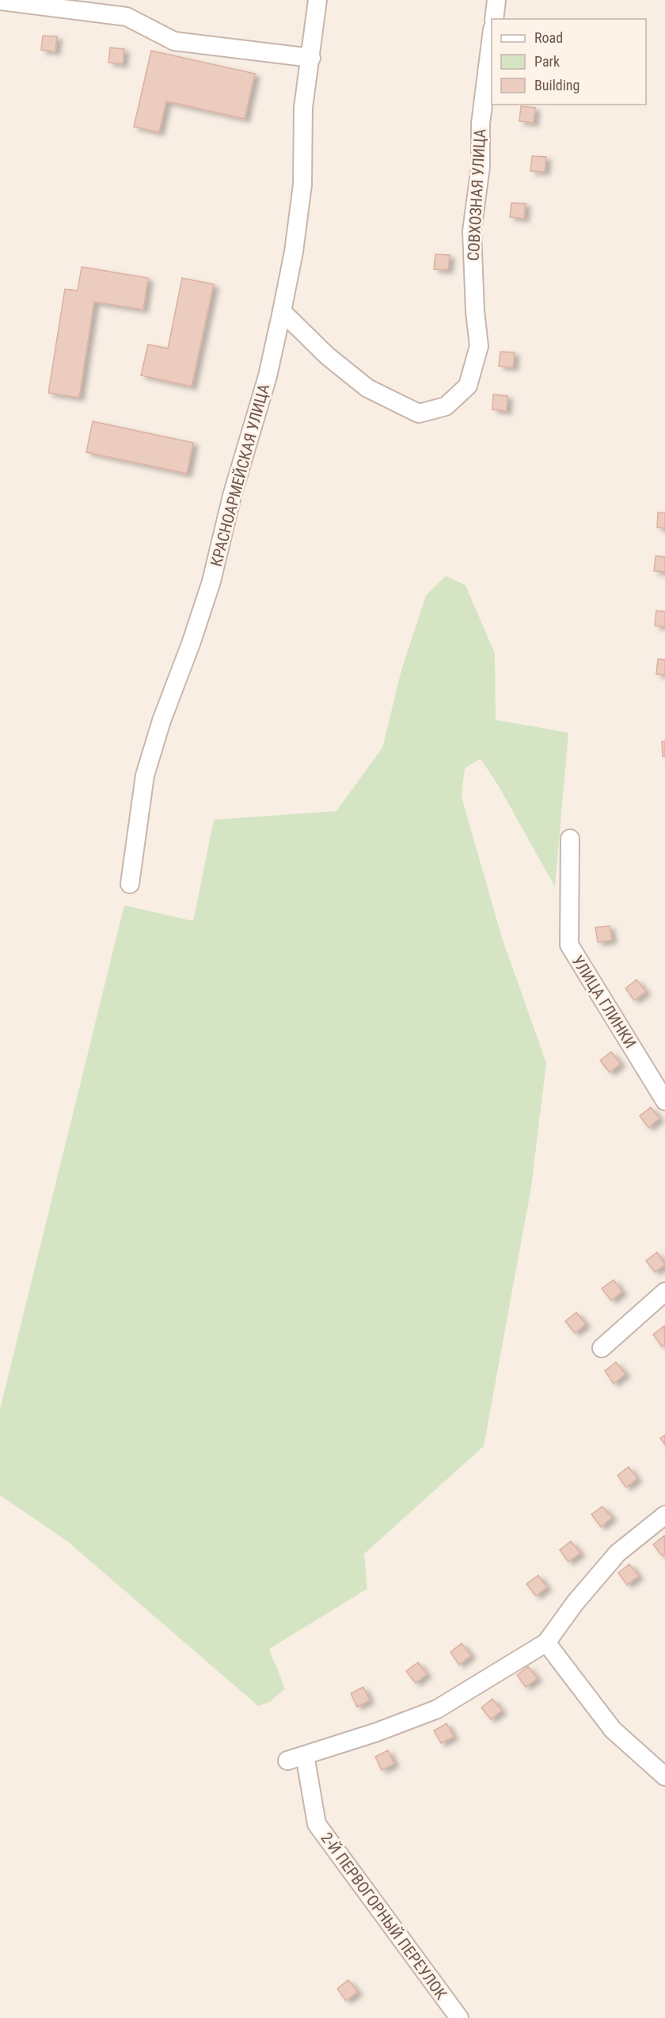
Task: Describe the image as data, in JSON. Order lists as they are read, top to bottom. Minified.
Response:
{"streets":{"street":["СОВХОЗНАЯ УЛИЦА","КРАСНОАРМЕЙСКАЯ УЛИЦА","УЛИЦА ГЛИНКИ","2-Й ПЕРВОГОРНЫЙ ПЕРЕУЛОК"]},"crossings":[["СОВХОЗНАЯ УЛИЦА","КРАСНОАРМЕЙСКАЯ УЛИЦА"]],"legend":["Road","Park","Building"]}
